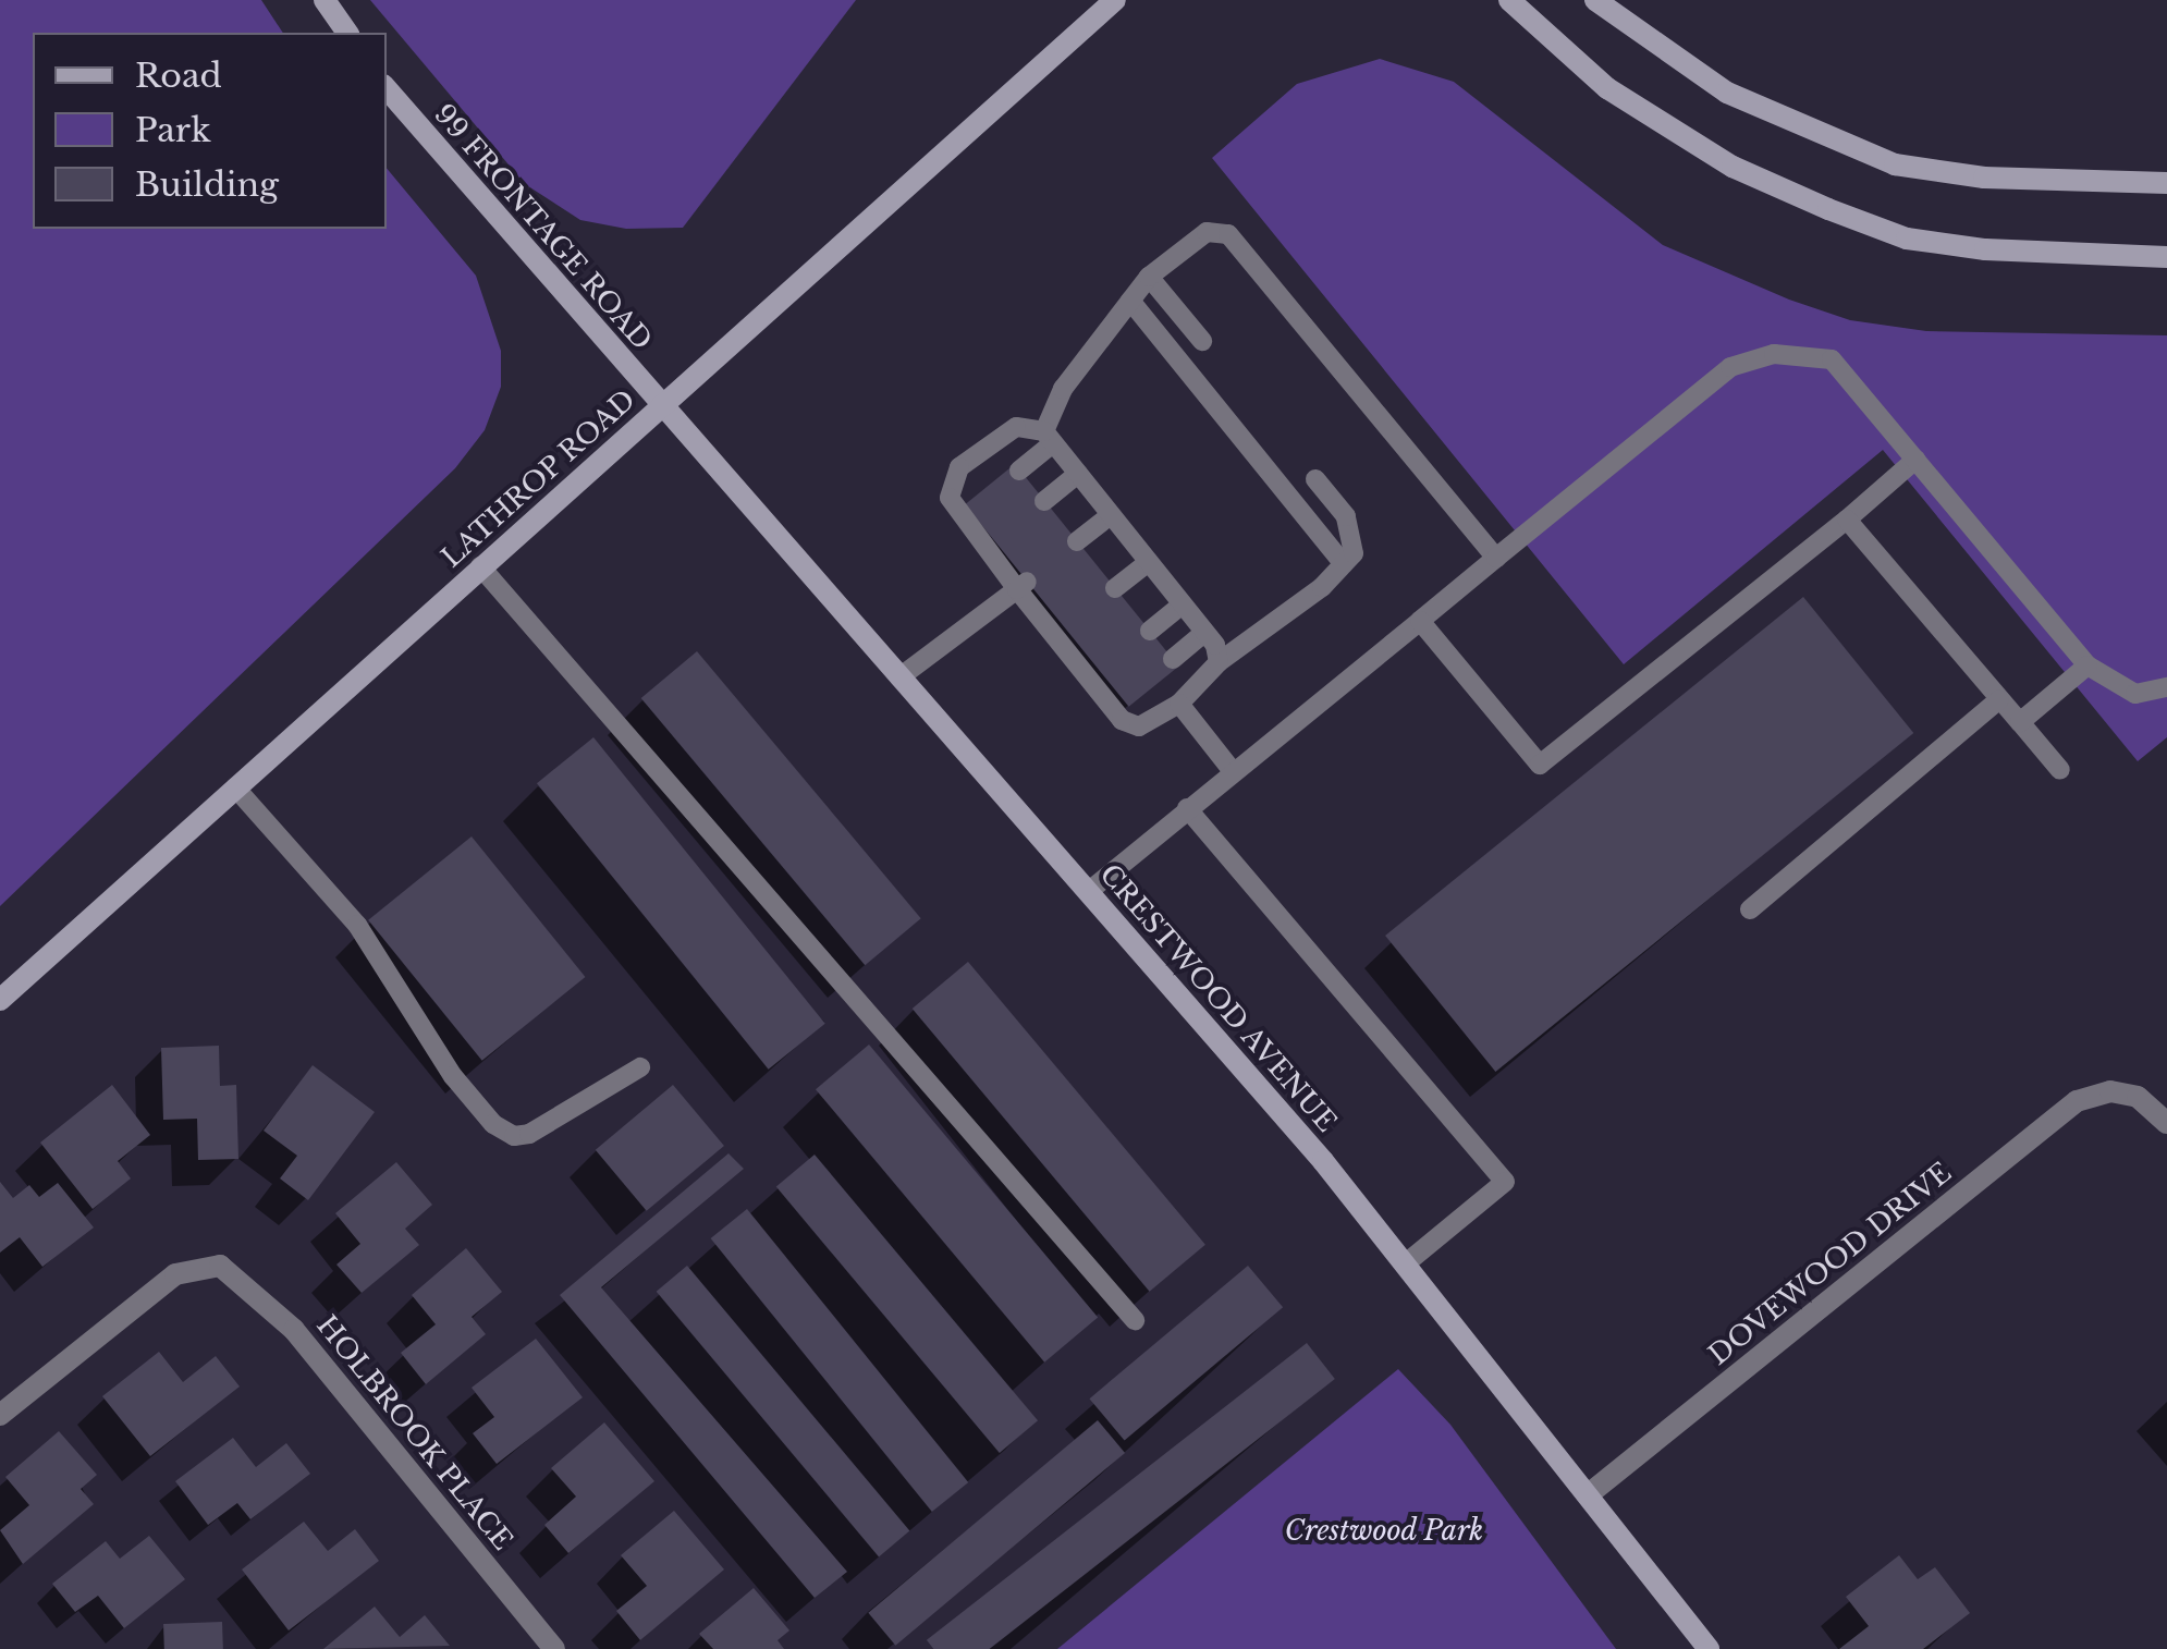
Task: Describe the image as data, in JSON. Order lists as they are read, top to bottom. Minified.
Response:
{"streets":{"main road":["99 FRONTAGE ROAD","LATHROP ROAD","CRESTWOOD AVENUE"],"street":["DOVEWOOD DRIVE","HOLBROOK PLACE"]},"crossings":[["99 FRONTAGE ROAD","LATHROP ROAD"],["99 FRONTAGE ROAD","CRESTWOOD AVENUE"],["LATHROP ROAD","CRESTWOOD AVENUE"],["CRESTWOOD AVENUE","DOVEWOOD DRIVE"]],"parks":["Crestwood Park"],"legend":["Road","Park","Building"]}
